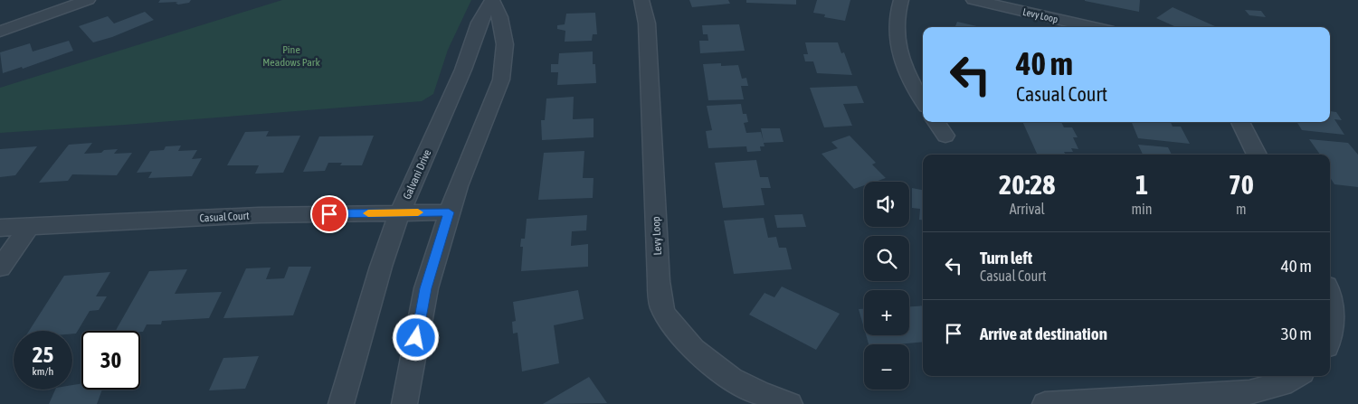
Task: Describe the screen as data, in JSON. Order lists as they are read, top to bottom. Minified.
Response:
{"streets":{"street":["Levy Loop","Galvani Drive","Casual Court"]},"crossings":[["Galvani Drive","Casual Court"]],"parks":["Pine Meadows Park"],"page":{"turn":["40 m","Casual Court"],"eta":["20:28","Arrival","1","min","70","m"],"map_buttons":["+","−"],"list":[{"name":"Turn left","note":"Casual Court","value":"40 m"},{"name":"Arrive at destination","value":"30 m"}],"speed":"25 km/h","limit":"30"}}
